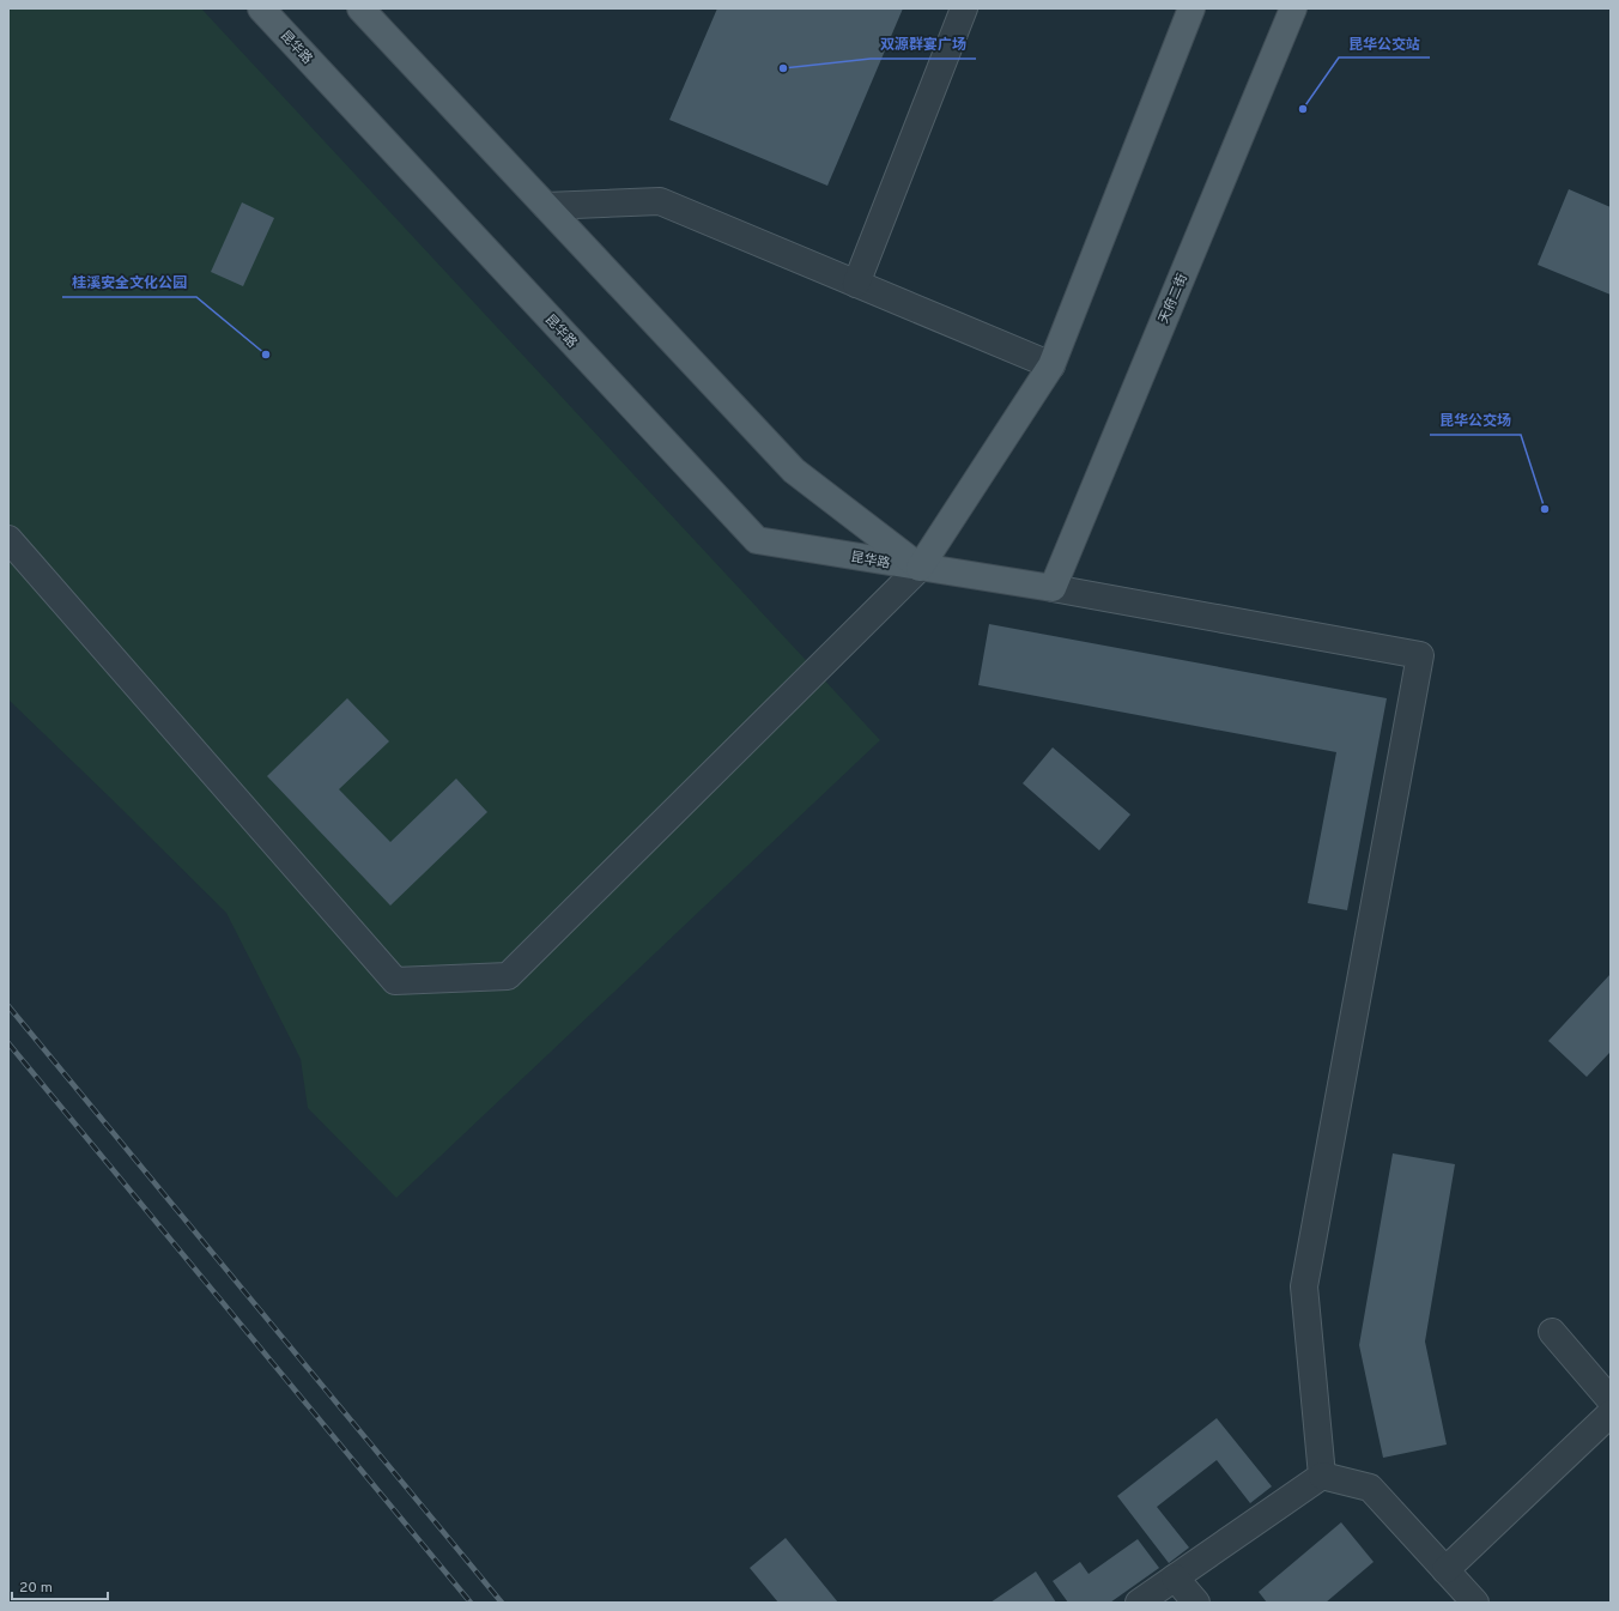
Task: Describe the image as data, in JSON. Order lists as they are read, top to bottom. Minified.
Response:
{"streets":{"main road":["昆华路","天府二街"]},"places":["双源群宴广场","昆华公交站","桂溪安全文化公园","昆华公交场"],"scale_bar":"20 m"}
